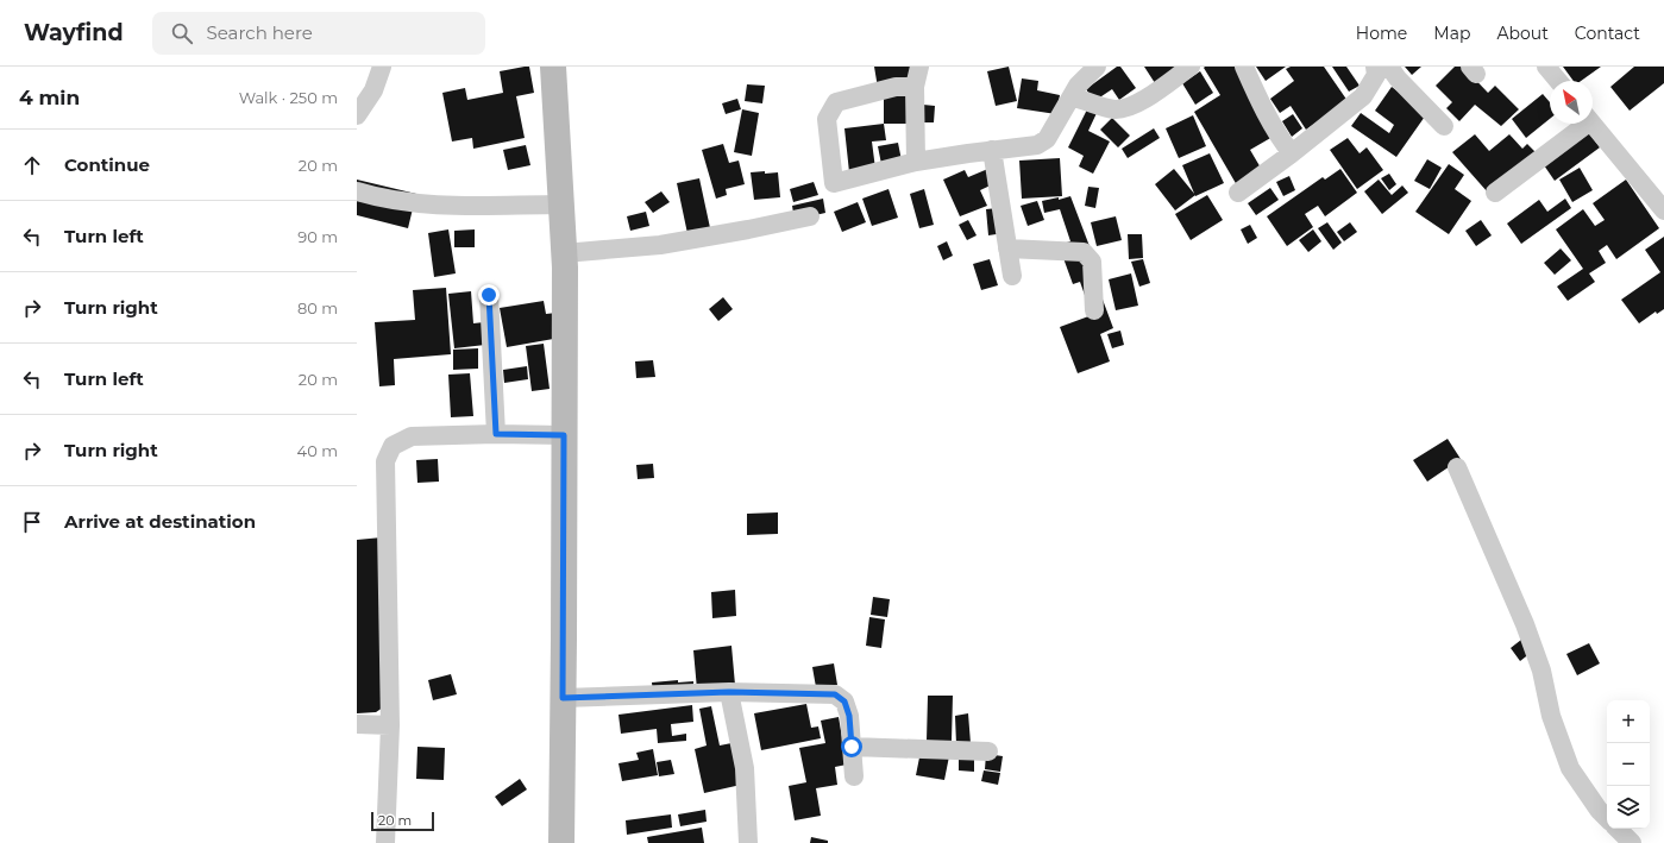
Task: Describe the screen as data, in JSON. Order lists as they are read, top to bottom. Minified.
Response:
{"scale_bar":"20 m","north":"top left","page":{"header":"Wayfind","search":"Search here","nav":["Home","Map","About","Contact"],"heading":["4 min","Walk · 250 m"],"list":[["Continue","20 m"],["Turn left","90 m"],["Turn right","80 m"],["Turn left","20 m"],["Turn right","40 m"],"Arrive at destination"],"map_buttons":["+","−"],"scale":"20 m"}}
